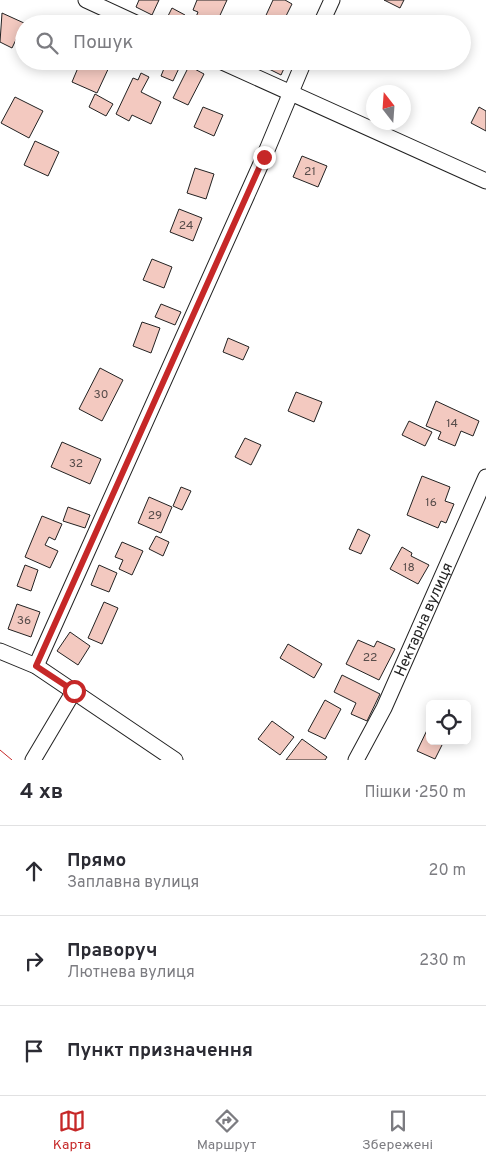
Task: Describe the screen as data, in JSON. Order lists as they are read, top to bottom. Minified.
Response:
{"streets":{"street":["Нектарна вулиця"]},"house_numbers":["21","24","30","14","32","16","29","18","36","22"],"north":"top","page":{"search":"Пошук","heading":["4 хв","Пішки · 250 m"],"list":[["Прямо","Заплавна вулиця","20 m"],["Праворуч","Лютнева вулиця","230 m"],"Пункт призначення"],"nav":["Карта","Маршрут","Збережені"]}}
